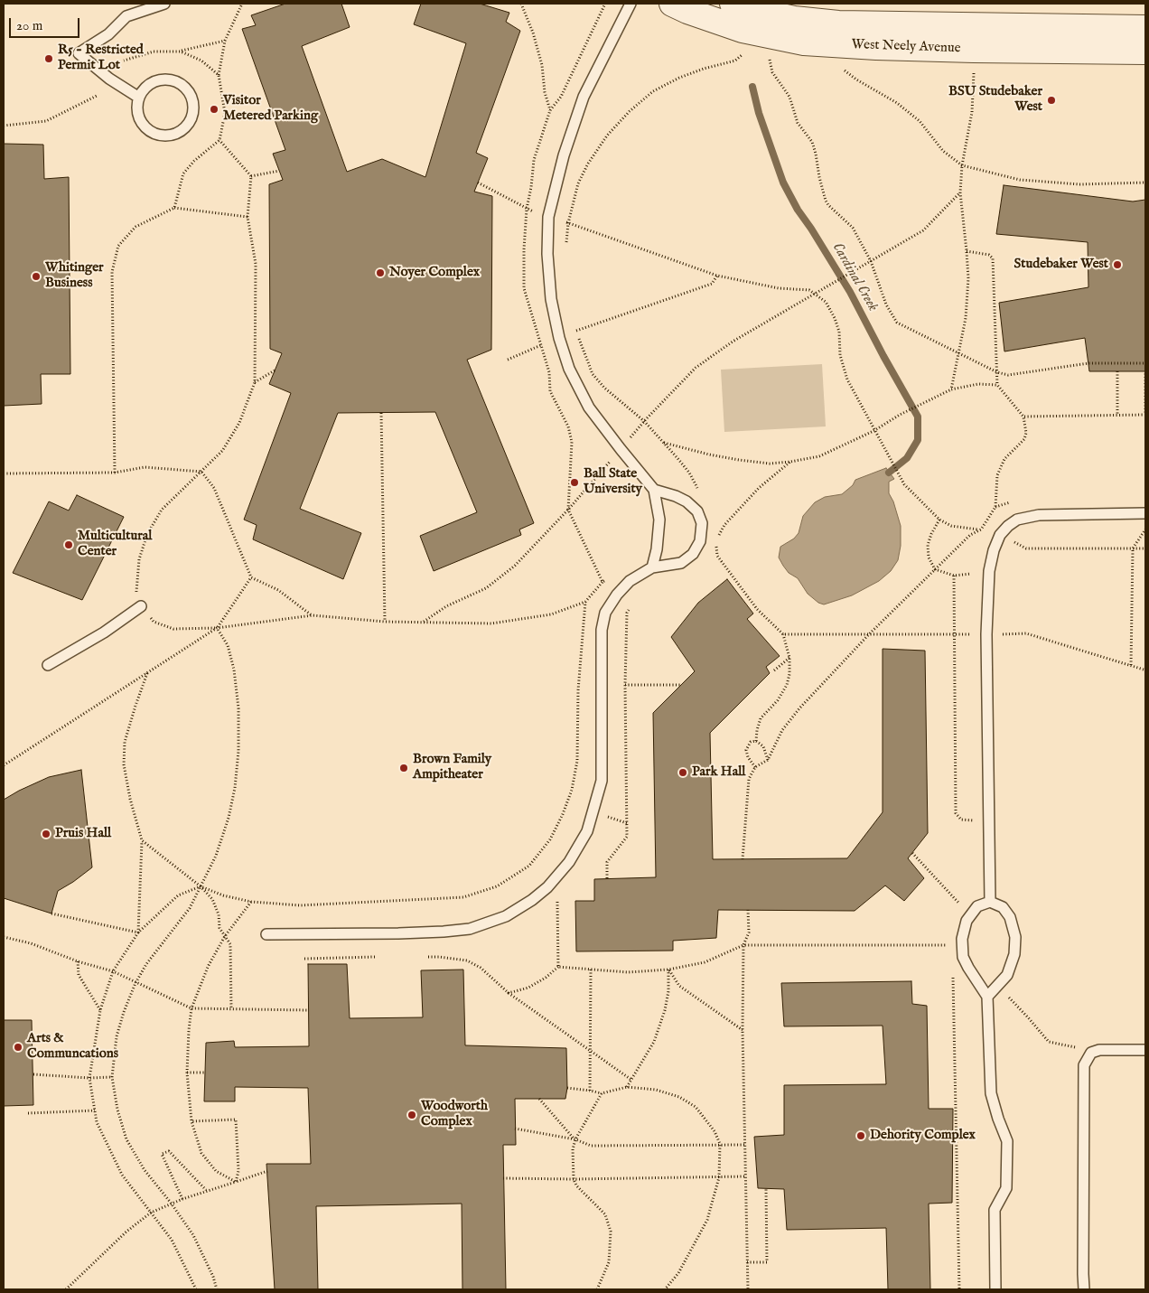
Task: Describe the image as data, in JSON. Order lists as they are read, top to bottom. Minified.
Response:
{"streets":{"street":["West Neely Avenue"]},"water":["Cardinal Creek"],"places":["R5 - Restricted Permit Lot","BSU Studebaker West","Visitor Metered Parking","Studebaker West","Noyer Complex","Whitinger Business","Ball State University","Multicultural Center","Brown Family Ampitheater","Park Hall","Pruis Hall","Arts & Communcations","Woodworth Complex","Dehority Complex"],"scale_bar":"20 m"}
